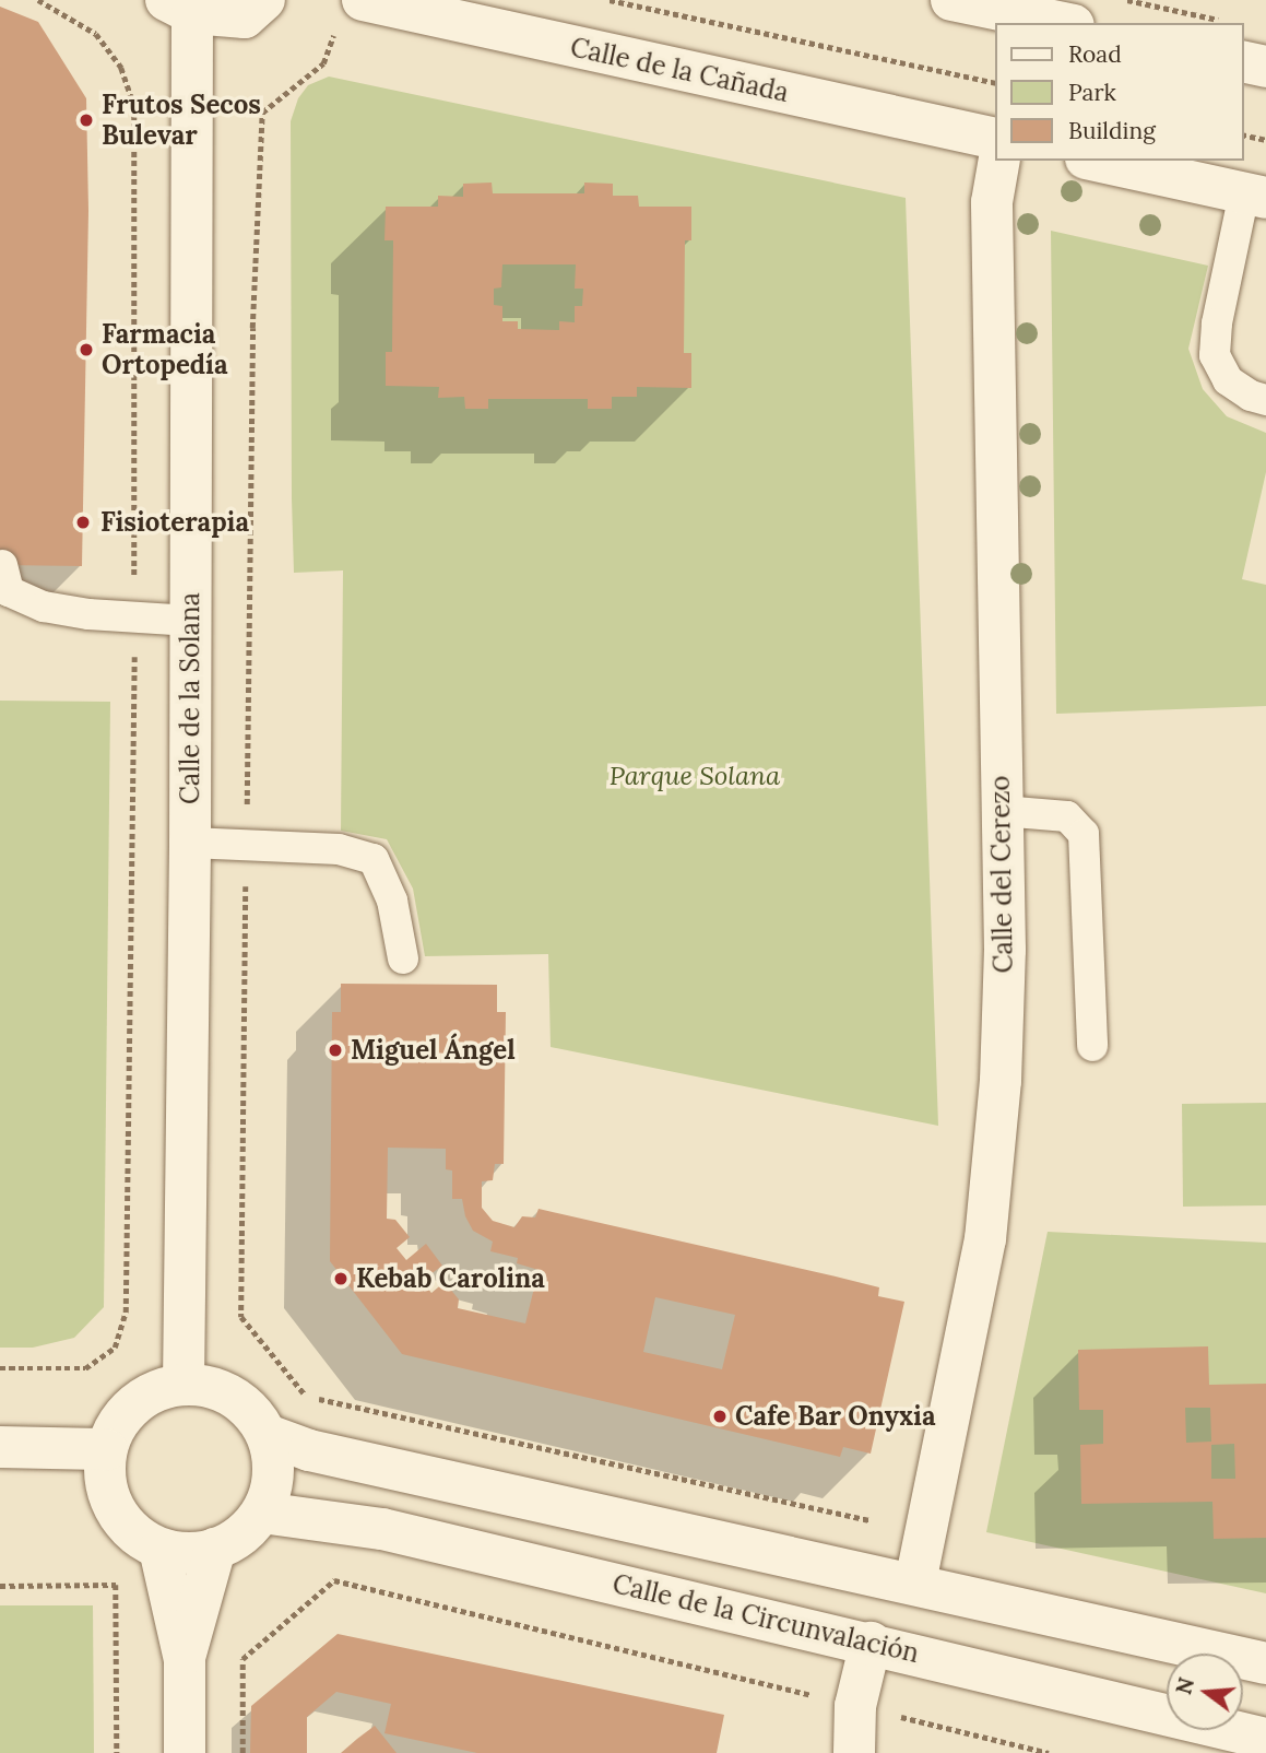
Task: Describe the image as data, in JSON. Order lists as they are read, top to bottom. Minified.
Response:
{"streets":{"street":["Calle de la Cañada","Calle de la Solana","Calle del Cerezo","Calle de la Circunvalación"]},"crossings":[["Calle de la Solana","Calle de la Circunvalación"]],"parks":["Parque Solana"],"places":["Frutos Secos Bulevar","Farmacia Ortopedía","Fisioterapia","Miguel Ángel","Kebab Carolina","Cafe Bar Onyxia"],"legend":["Road","Park","Building"],"north":"left"}
